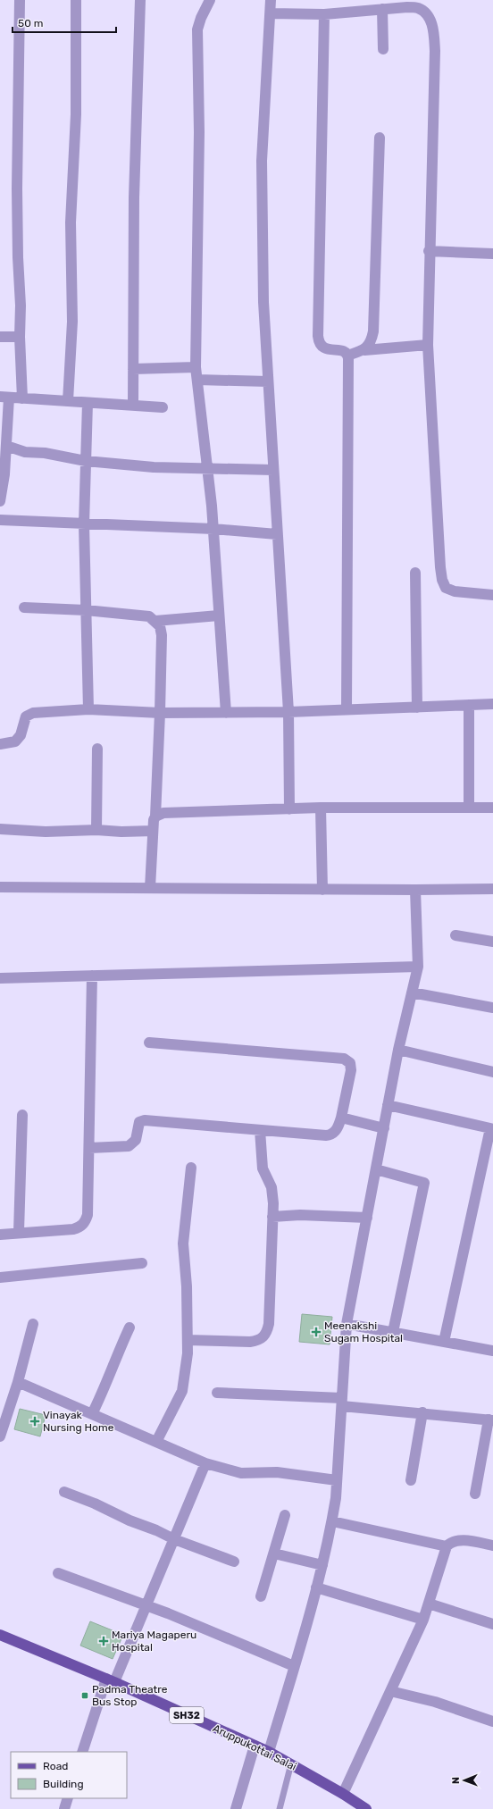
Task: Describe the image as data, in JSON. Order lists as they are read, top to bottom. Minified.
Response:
{"streets":{"main road":["SH32","Aruppukottai Salai"]},"places":{"health":["Meenakshi Sugam Hospital","Vinayak Nursing Home","Mariya Magaperu Hospital"],"transit":["Padma Theatre Bus Stop"]},"legend":["Road","Building"],"scale_bar":"50 m","north":"left"}
